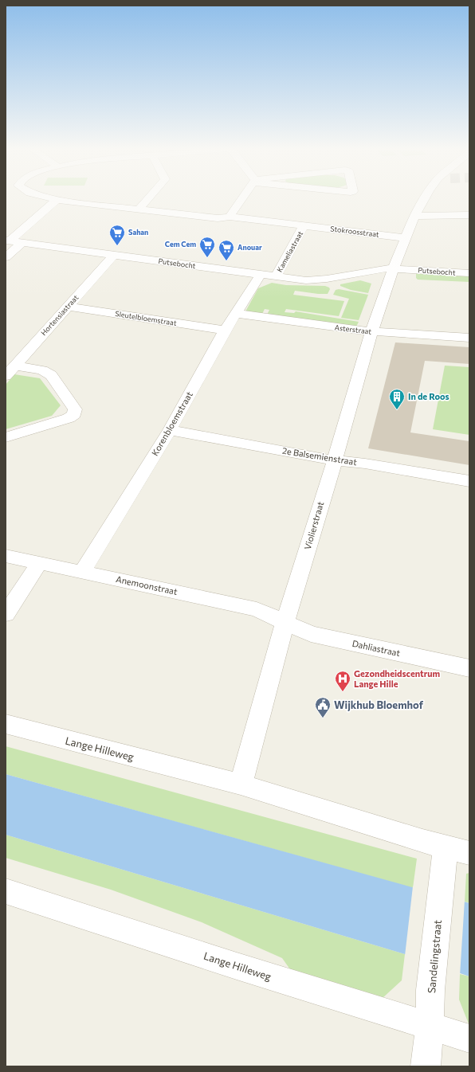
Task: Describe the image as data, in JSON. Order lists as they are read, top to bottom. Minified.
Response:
{"streets":{"street":["Stokroosstraat","Kameliastraat","Putsebocht","Hortensiastraat","Sleutelbloemstraat","Asterstraat","Korenbloemstraat","2e Balsemienstraat","Violierstraat","Anemoonstraat","Dahliastraat","Lange Hilleweg","Sandelingstraat"]},"crossings":[["Stokroosstraat","Kameliastraat"],["Stokroosstraat","Violierstraat"],["Kameliastraat","Putsebocht"],["Putsebocht","Hortensiastraat"],["Putsebocht","Korenbloemstraat"],["Putsebocht","Violierstraat"],["Hortensiastraat","Sleutelbloemstraat"],["Sleutelbloemstraat","Korenbloemstraat"],["Asterstraat","Korenbloemstraat"],["Asterstraat","Violierstraat"],["Korenbloemstraat","2e Balsemienstraat"],["Korenbloemstraat","Anemoonstraat"],["2e Balsemienstraat","Violierstraat"],["Violierstraat","Anemoonstraat"],["Violierstraat","Dahliastraat"],["Violierstraat","Lange Hilleweg"],["Anemoonstraat","Dahliastraat"],["Lange Hilleweg","Sandelingstraat"]],"places":{"supermarket":["Sahan","Cem Cem","Anouar"],"building":["In de Roos"],"hospital":["Gezondheidscentrum Lange Hille"],"public building":["Wijkhub Bloemhof"]}}
